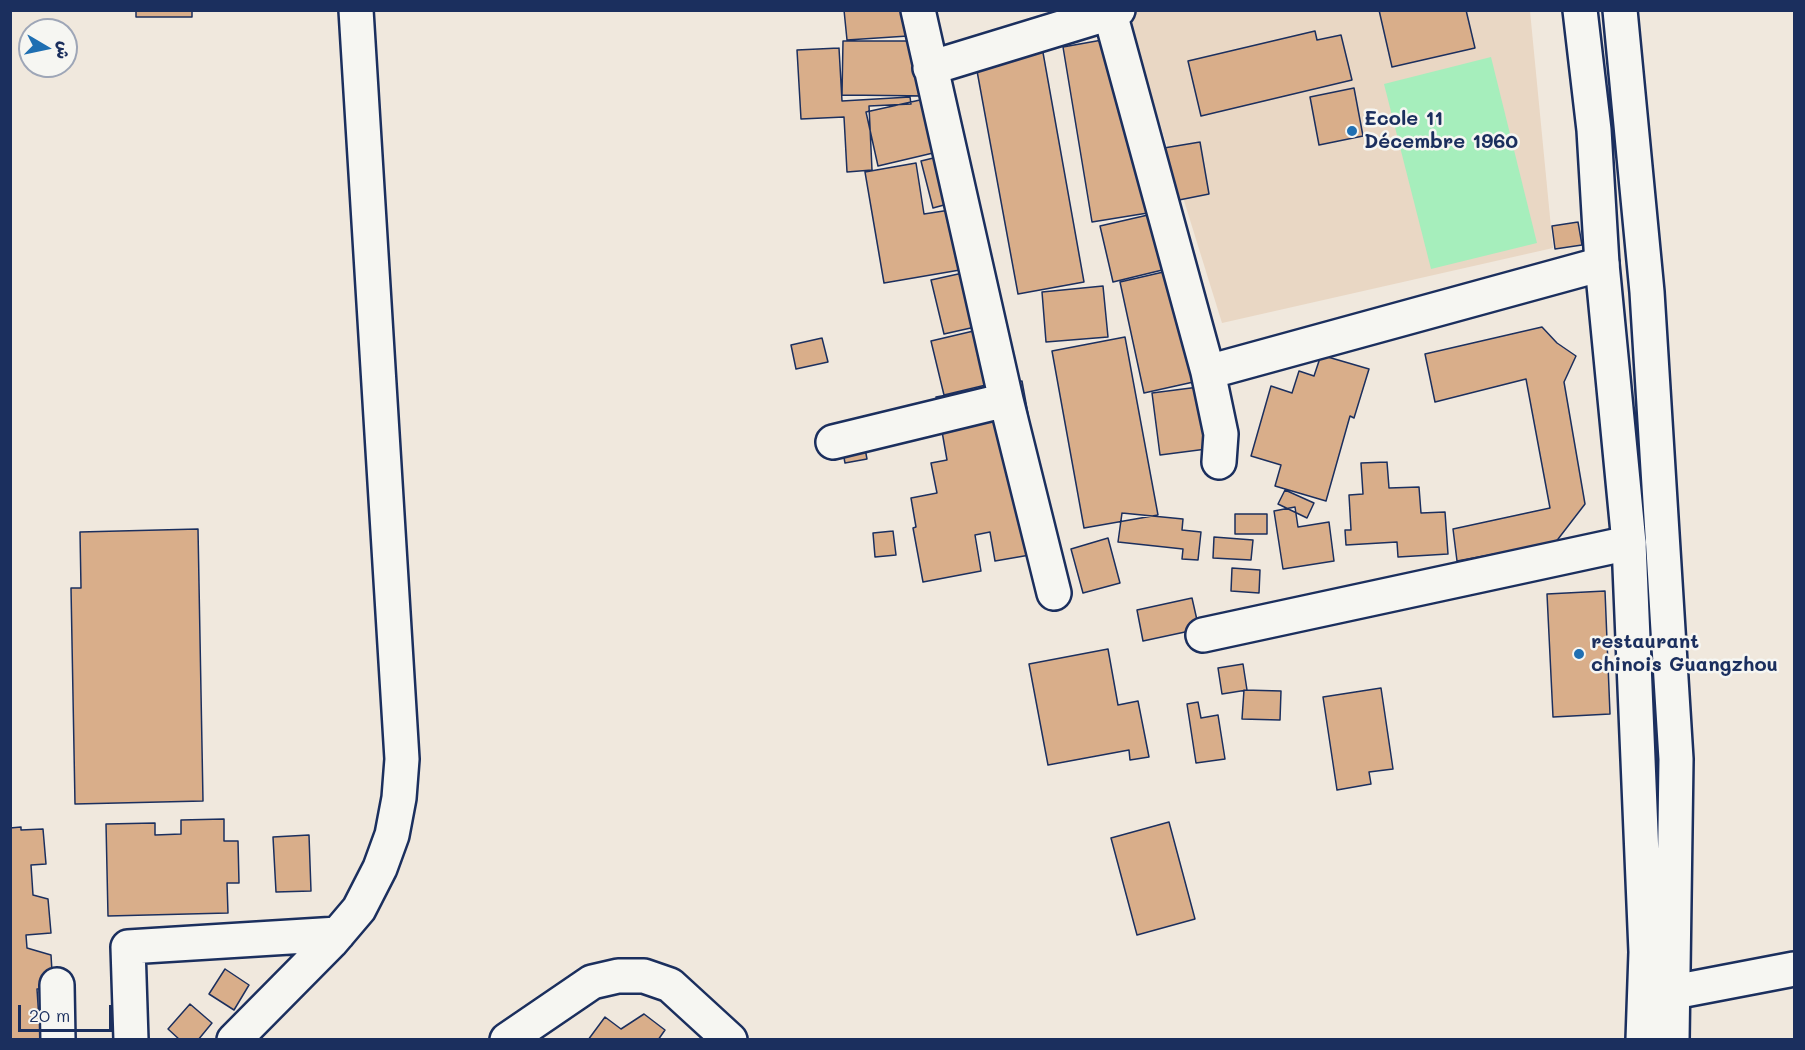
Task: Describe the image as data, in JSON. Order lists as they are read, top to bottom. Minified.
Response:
{"places":["Ecole 11 Décembre 1960","restaurant chinois Guangzhou"],"scale_bar":"20 m","north":"right"}
